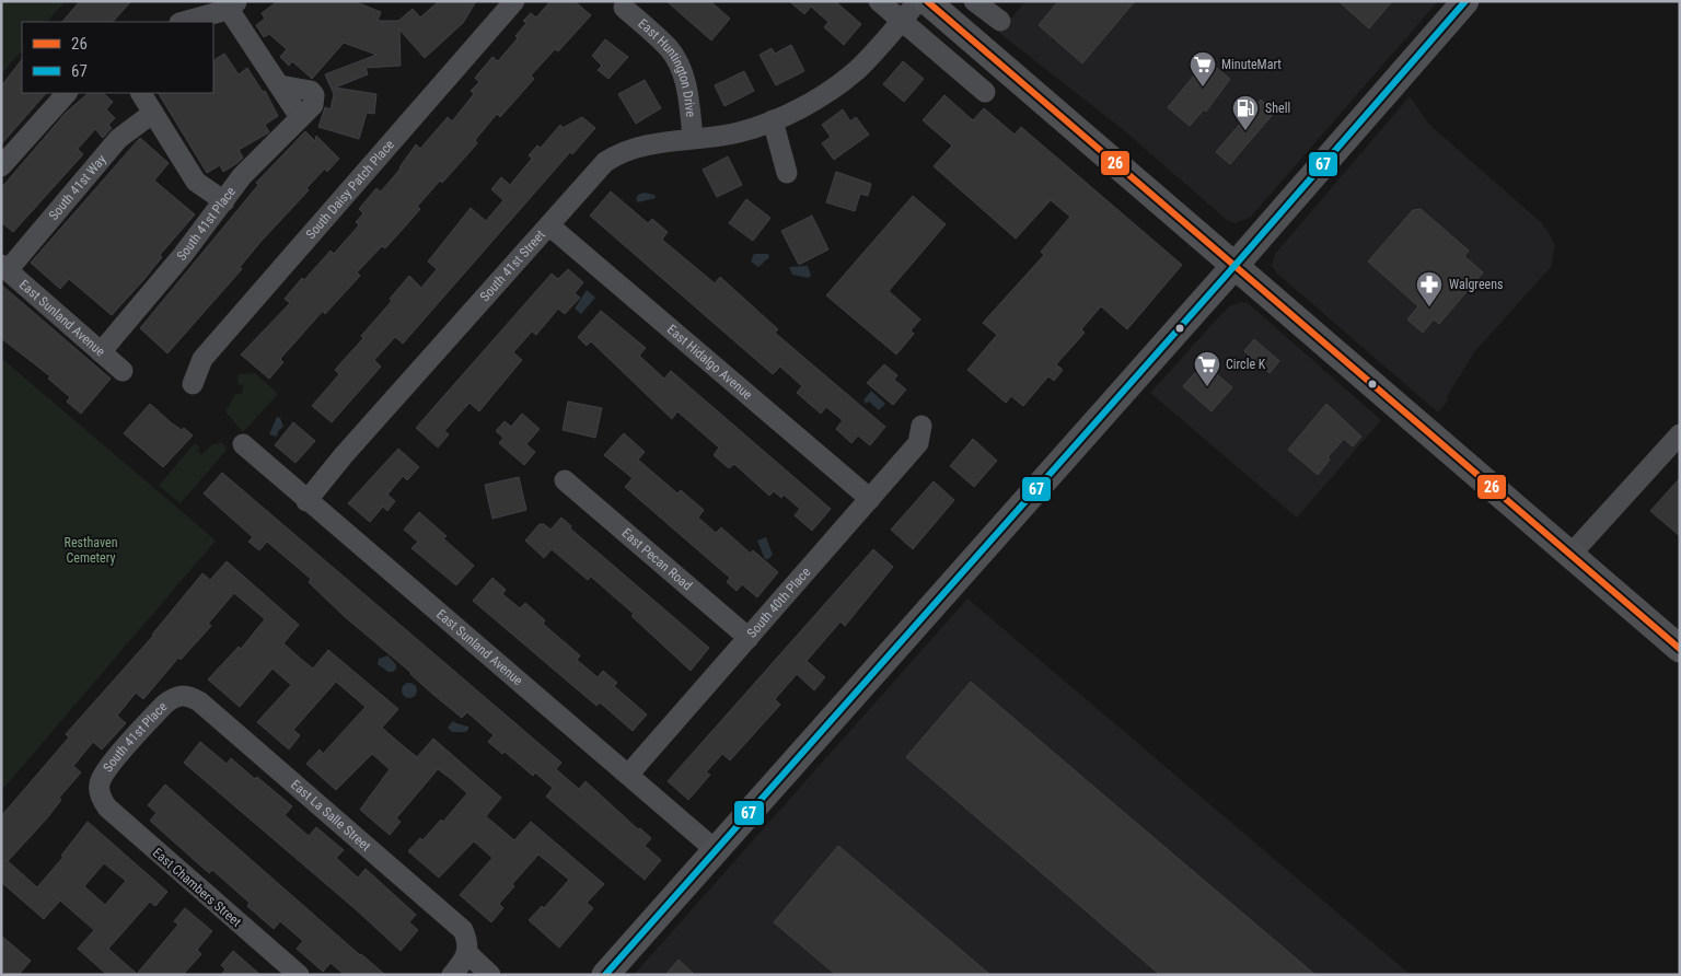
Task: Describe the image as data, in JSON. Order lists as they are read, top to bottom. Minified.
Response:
{"streets":{"street":["East Huntington Drive","South 41st Way","South Daisy Patch Place","South 41st Place","South 41st Street","East Sunland Avenue","East Hidalgo Avenue","East Pecan Road","South 40th Place","East La Salle Street","East Chambers Street"]},"crossings":[["East Huntington Drive","South 41st Street"],["South 41st Way","East Sunland Avenue"],["South 41st Place","East Sunland Avenue"],["South 41st Place","East La Salle Street"],["South 41st Place","East Chambers Street"],["South 41st Street","East Sunland Avenue"],["South 41st Street","East Hidalgo Avenue"],["East Sunland Avenue","South 40th Place"],["East Hidalgo Avenue","South 40th Place"],["East Pecan Road","South 40th Place"]],"parks":["Resthaven Cemetery"],"places":{"supermarket":["MinuteMart","Circle K"],"fuel station":["Shell"],"pharmacy":["Walgreens"]},"lines":["transit line 26","transit line 67"],"legend":["26","67"]}
